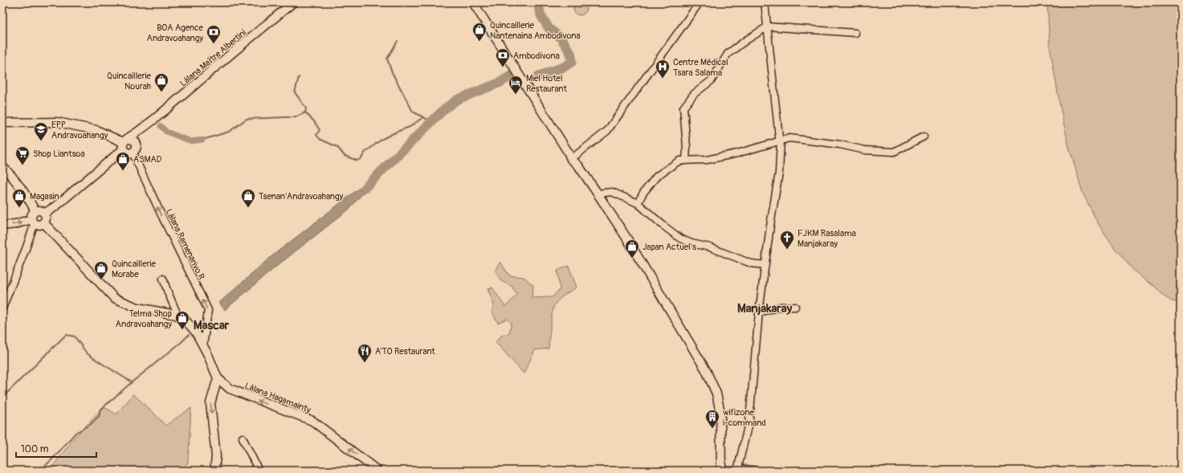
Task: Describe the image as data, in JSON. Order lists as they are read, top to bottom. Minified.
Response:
{"streets":{"main road":["Làlana Maître Albertini","Làlana Hagamainty"],"street":["Làlana Ramenarivo R"]},"crossings":[["Làlana Maître Albertini","Làlana Ramenarivo R"]],"one_way":["Làlana Ramenarivo R","Làlana Hagamainty"],"districts":["Manjakaray","Mascar"],"places":{"shop":["Quincaillerie Nantenaina Ambodivona","Quincaillerie Nourah","ASMAD","Magasin","Tsenan'Andravoahangy","Japan Actuel's","Quincaillerie Morabe","Telma Shop Andravoahangy"],"bank":["BOA Agence Andravoahangy","Ambodivona"],"hospital":["Centre Médical Tsara Salama"],"hotel":["Miel Hotel Restaurant"],"school or university":["EPP Andravoahangy"],"supermarket":["Shop Liantsoa"],"church":["FJKM Rasalama Manjakaray"],"restaurant":["A'TO Restaurant"],"building":["wifizone i-command"]},"scale_bar":"100 m"}
